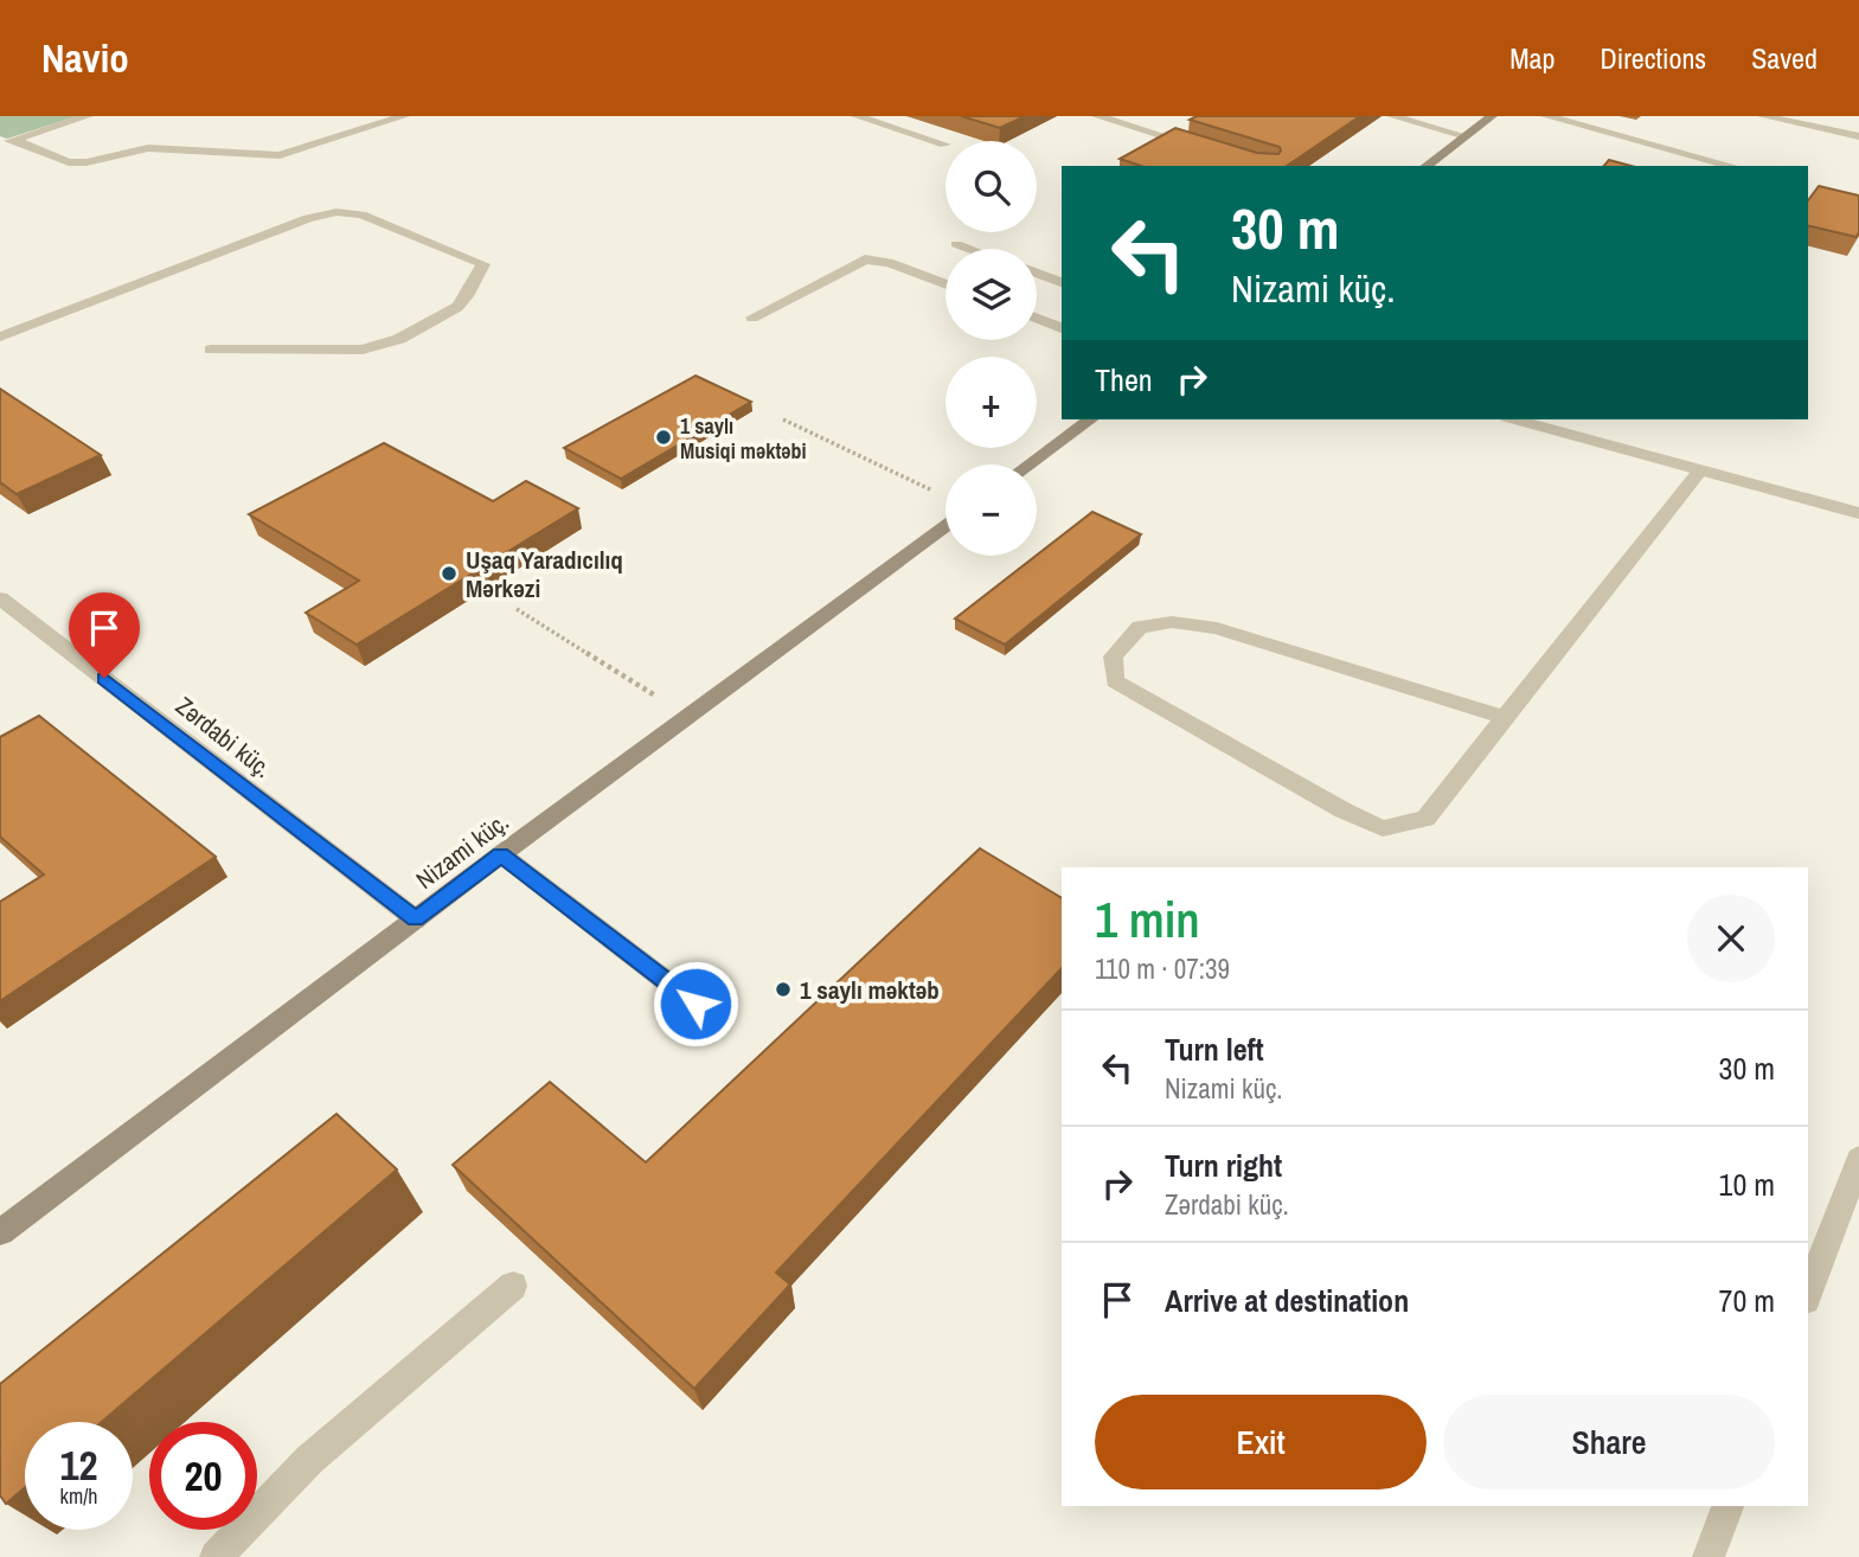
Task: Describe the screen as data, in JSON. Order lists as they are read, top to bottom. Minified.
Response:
{"streets":{"main road":["Nizami küç."],"street":["Zərdabi küç."]},"crossings":[["Zərdabi küç.","Nizami küç."]],"places":["1 saylı Musiqi məktəbi","Uşaq Yaradıcılıq Mərkəzi","1 saylı məktəb"],"page":{"header":"Navio","nav":["Map","Directions","Saved"],"map_buttons":["+","−"],"turn":["30 m","Nizami küç."],"then":"Then","heading":["1 min","110 m · 07:39"],"list":[{"name":"Turn left","note":"Nizami küç.","value":"30 m"},{"name":"Turn right","note":"Zərdabi küç.","value":"10 m"},{"name":"Arrive at destination","value":"70 m"}],"buttons":["Exit","Share"],"speed":"12 km/h","limit":"20"}}
